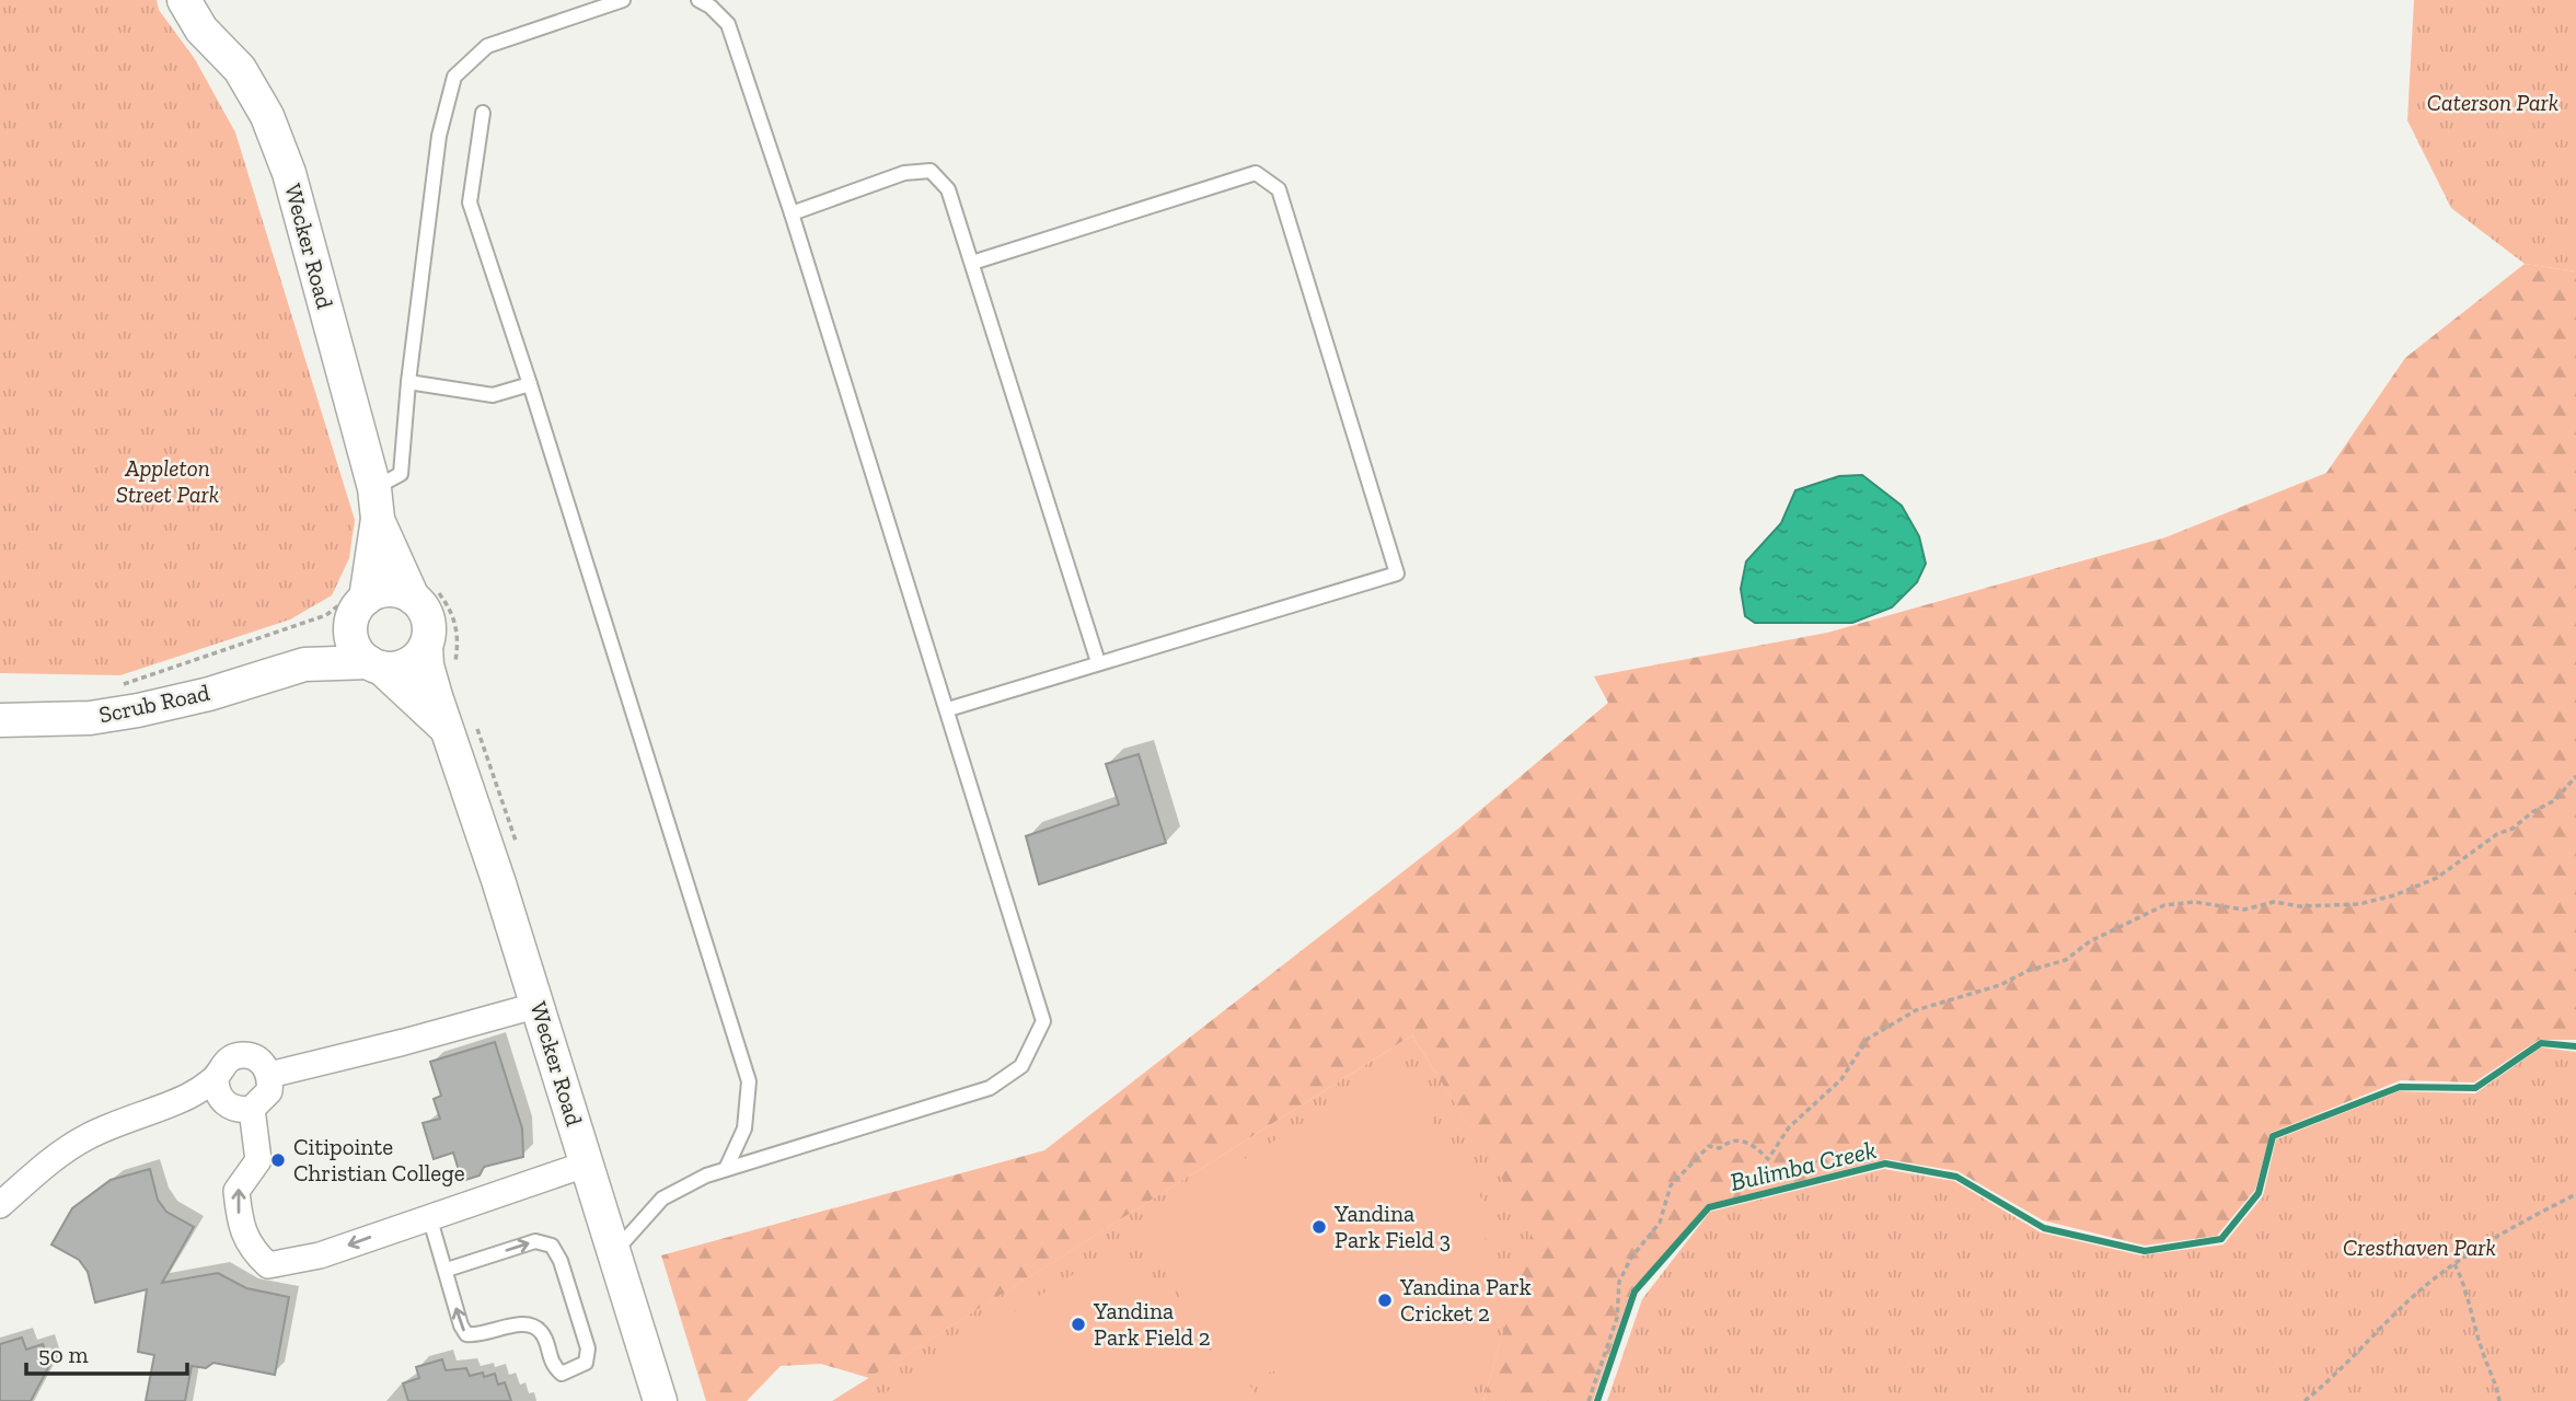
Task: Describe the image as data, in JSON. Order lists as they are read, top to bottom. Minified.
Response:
{"streets":{"street":["Wecker Road","Scrub Road"]},"crossings":[["Wecker Road","Scrub Road"]],"water":["Bulimba Creek"],"parks":["Caterson Park","Appleton Street Park","Cresthaven Park"],"places":["Citipointe Christian College","Yandina Park Field 3","Yandina Park Cricket 2","Yandina Park Field 2"],"scale_bar":"50 m"}
